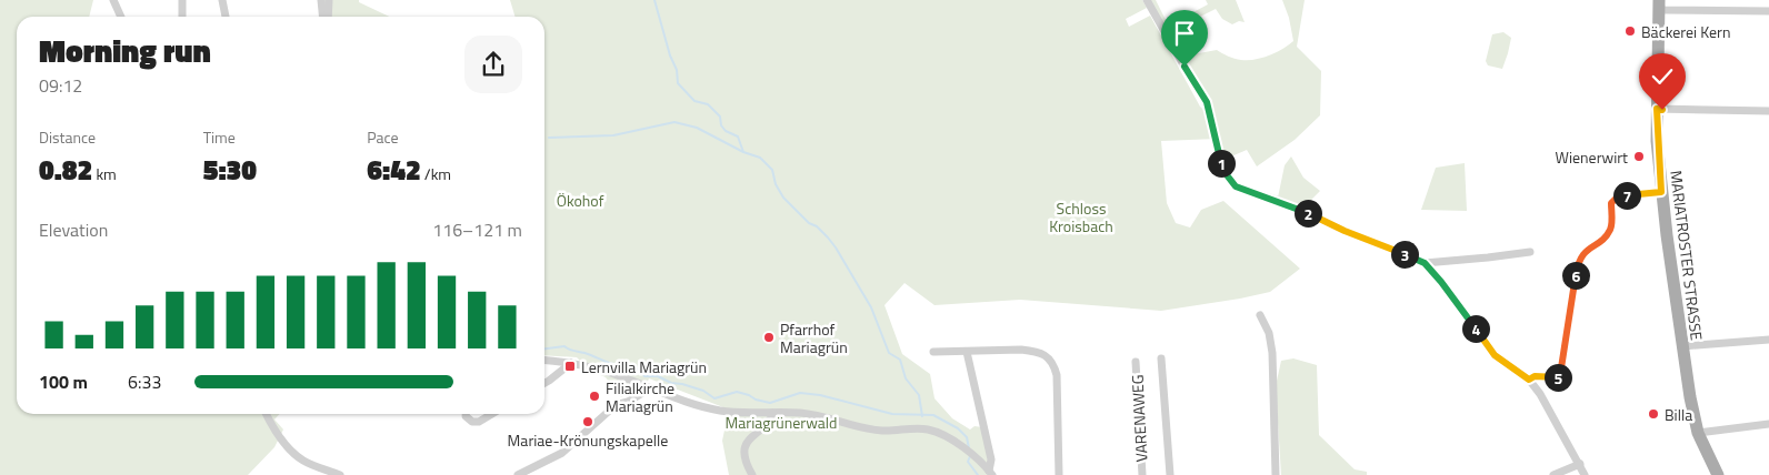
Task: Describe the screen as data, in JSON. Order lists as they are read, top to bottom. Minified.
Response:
{"streets":{"main road":["MARIATROSTER STRASSE"],"street":["VARENAWEG"]},"parks":["Ökohof","Schloss Kroisbach","Mariagrünerwald"],"places":{"other":["Bäckerei Kern","Wienerwirt","Pfarrhof Mariagrün","Filialkirche Mariagrün","Billa","Mariae-Krönungskapelle"],"transit":["Lernvilla Mariagrün"]},"page":{"heading":["Morning run","09:12"],"stats":[["Distance","0.82 km"],["Time","5:30"],["Pace","6:42 /km"]],"pins":["1","7","2","3","6","4","5"],"chart":["Elevation","116–121 m"],"list":[{"name":"100 m","note":"6:33"}]}}
